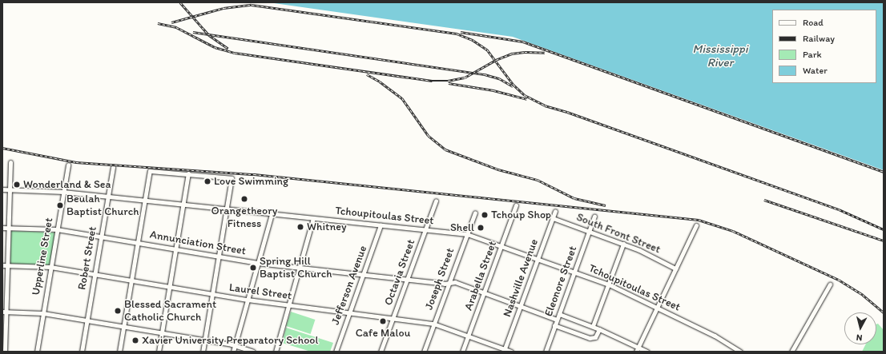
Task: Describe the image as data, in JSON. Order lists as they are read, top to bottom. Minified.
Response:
{"streets":{"street":["Tchoupitoulas Street","South Front Street","Annunciation Street","Upperline Street","Robert Street","Octavia Street","Arabella Street","Nashville Avenue","Joseph Street","Eleonore Street","Jefferson Avenue","Laurel Street"]},"crossings":[["Tchoupitoulas Street","Upperline Street"],["Tchoupitoulas Street","Robert Street"],["Tchoupitoulas Street","Octavia Street"],["Tchoupitoulas Street","Arabella Street"],["Tchoupitoulas Street","Nashville Avenue"],["Tchoupitoulas Street","Joseph Street"],["Tchoupitoulas Street","Eleonore Street"],["Tchoupitoulas Street","Jefferson Avenue"],["South Front Street","Nashville Avenue"],["South Front Street","Eleonore Street"],["Annunciation Street","Upperline Street"],["Annunciation Street","Robert Street"],["Annunciation Street","Octavia Street"],["Annunciation Street","Arabella Street"],["Annunciation Street","Nashville Avenue"],["Annunciation Street","Joseph Street"],["Annunciation Street","Eleonore Street"],["Annunciation Street","Jefferson Avenue"],["Upperline Street","Laurel Street"],["Robert Street","Laurel Street"],["Octavia Street","Laurel Street"],["Arabella Street","Laurel Street"],["Nashville Avenue","Laurel Street"],["Joseph Street","Laurel Street"],["Jefferson Avenue","Laurel Street"]],"water":["Mississippi River"],"places":["Love Swimming","Wonderland & Sea","Orangetheory Fitness","Beulah Baptist Church","Tchoup Shop","Whitney","Shell","Spring Hill Baptist Church","Blessed Sacrament Catholic Church","Cafe Malou","Xavier University Preparatory School"],"legend":["Road","Railway","Park","Water"],"north":"bottom"}
